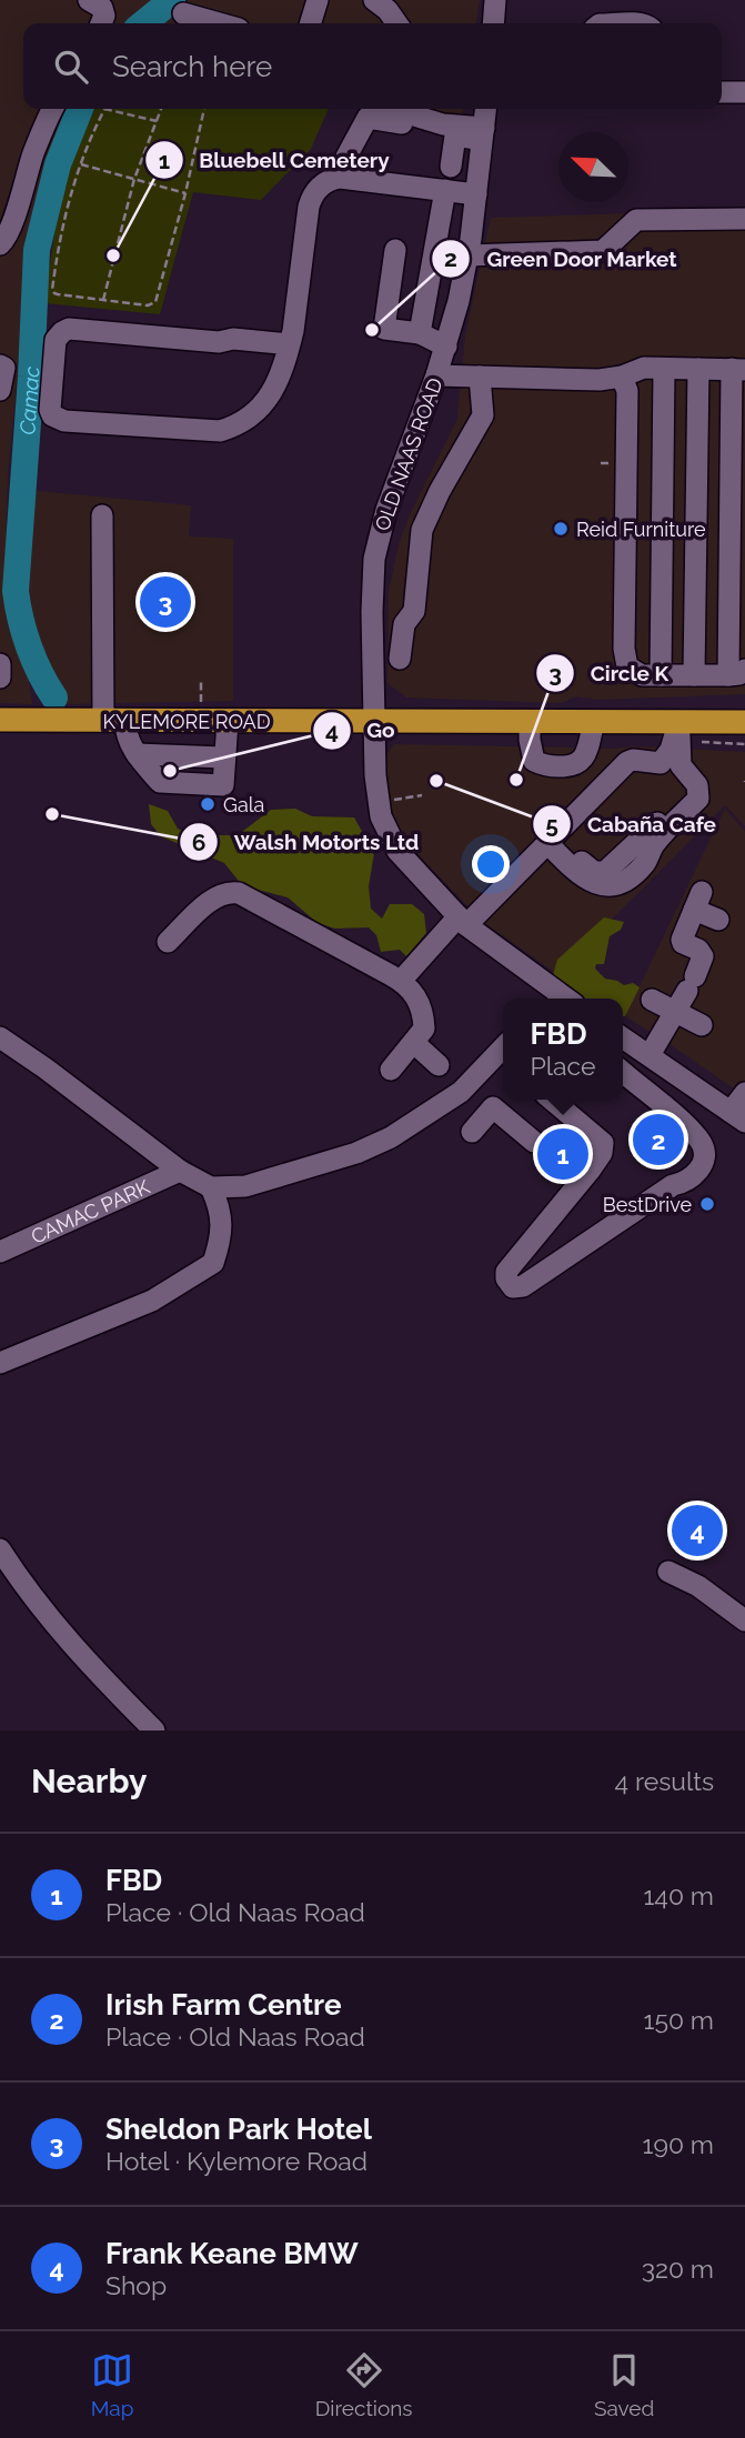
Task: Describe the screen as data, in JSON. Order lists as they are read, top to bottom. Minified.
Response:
{"streets":{"main road":["KYLEMORE ROAD"],"street":["OLD NAAS ROAD","CAMAC PARK"]},"crossings":[["OLD NAAS ROAD","KYLEMORE ROAD"]],"water":["Camac"],"places":["Bluebell Cemetery","Green Door Market","Reid Furniture","Go","Circle K","Cabaña Cafe","Gala","Walsh Motorts Ltd","BestDrive"],"north":"top left","page":{"search":"Search here","pins":["3","2","1","4"],"popup":["FBD","Place"],"heading":["Nearby","4 results"],"list":[{"mark":"1","name":"FBD","note":"Place · Old Naas Road","value":"140 m"},{"mark":"2","name":"Irish Farm Centre","note":"Place · Old Naas Road","value":"150 m"},{"mark":"3","name":"Sheldon Park Hotel","note":"Hotel · Kylemore Road","value":"190 m"},{"mark":"4","name":"Frank Keane BMW","note":"Shop","value":"320 m"}],"nav":["Map","Directions","Saved"]}}
